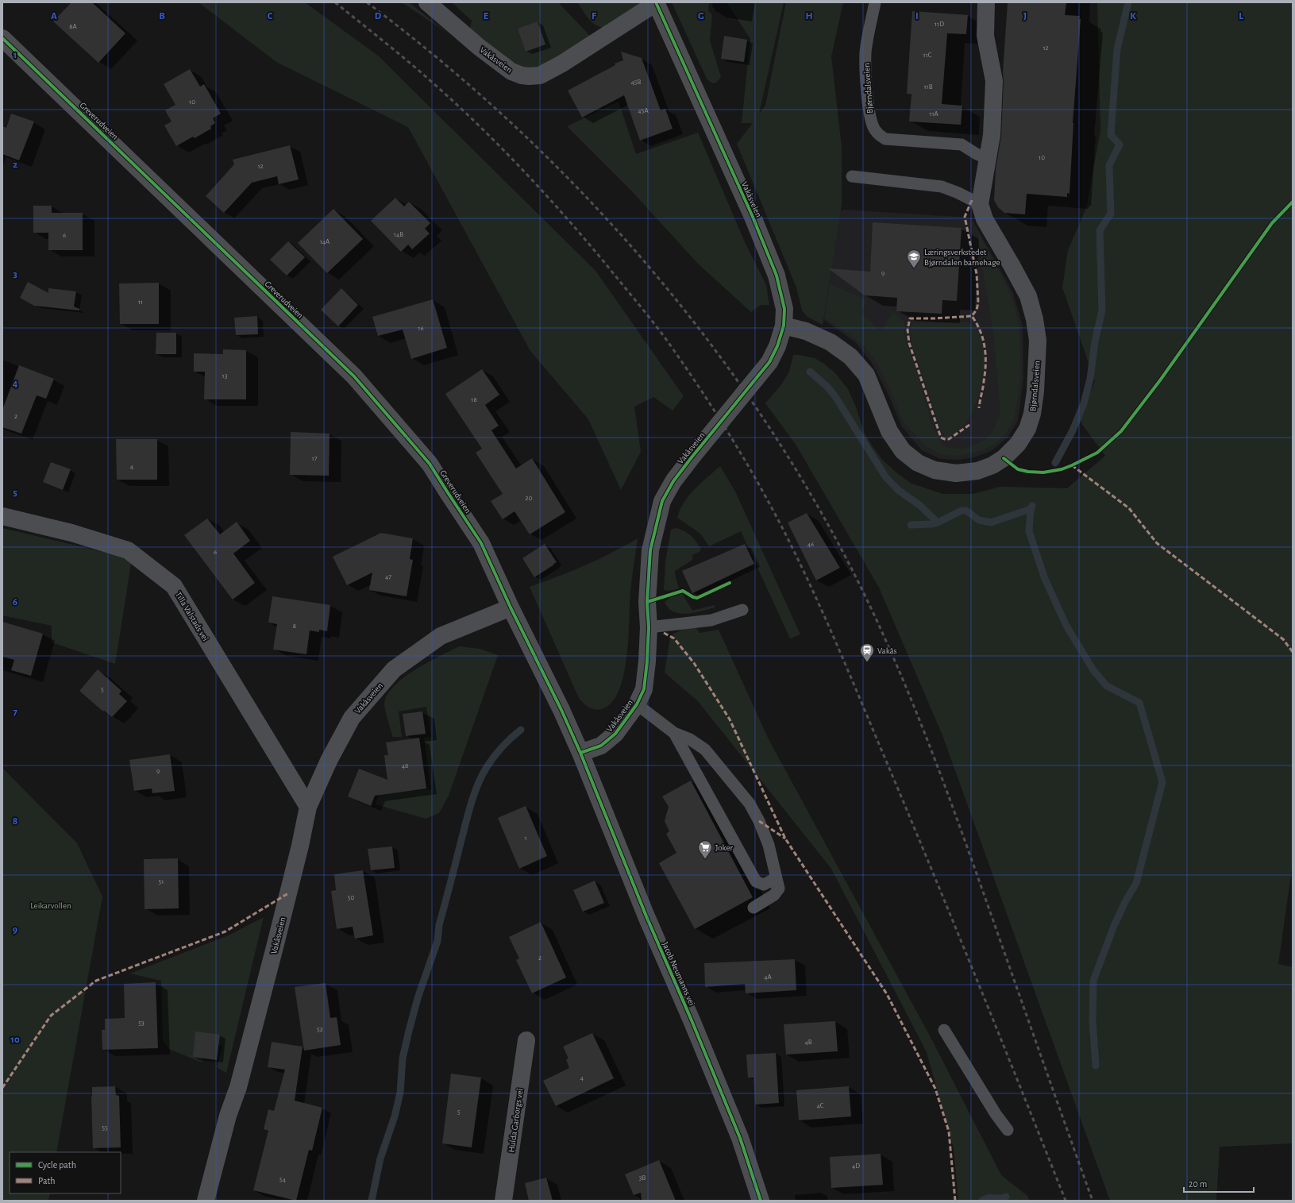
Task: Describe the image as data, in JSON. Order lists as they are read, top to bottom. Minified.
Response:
{"streets":{"street":["Vakåsveien","Bjørndalsveien","Greverudveien","Tilla Valstads vei","Jacob Neumanns vei","Hulda Garborgs vei"]},"crossings":[["Vakåsveien","Bjørndalsveien"],["Vakåsveien","Greverudveien"],["Vakåsveien","Tilla Valstads vei"],["Vakåsveien","Jacob Neumanns vei"]],"parks":["Leikarvollen"],"places":{"school or university":["Læringsverkstedet Bjørndalen barnehage"],"station":["Vakås"],"supermarket":["Joker"]},"house_numbers":["11D","8A","12","11C","45B","11B","10","45A","11A","10","12","14B","6","14A","9","11","16","13","18","2","17","4","20","46","6","47","8","5","48","9","1","51","50","2","4A","53","52","4B","4","4C","5","55","4D","3B","54"],"legend":["Cycle path","Path"],"scale_bar":"20 m","grid":{"columns":["A","B","C","D","E","F","G","H","I","J","K","L"],"rows":["1","2","3","4","5","6","7","8","9","10"]}}
